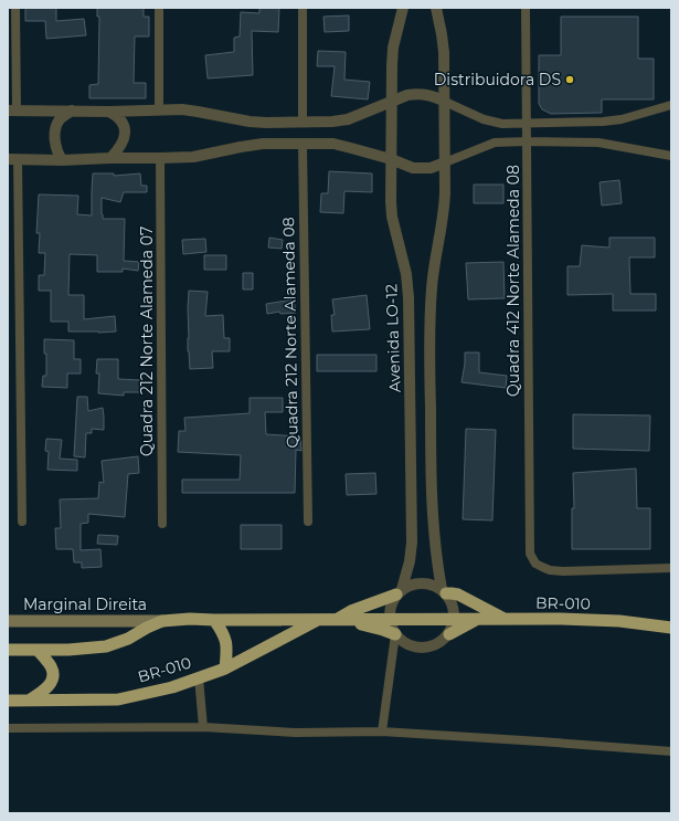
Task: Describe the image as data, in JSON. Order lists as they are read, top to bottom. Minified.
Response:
{"streets":{"highway":["BR-010"],"main road":["Marginal Direita"],"street":["Quadra 412 Norte Alameda 08","Quadra 212 Norte Alameda 08","Avenida LO-12","Quadra 212 Norte Alameda 07"]},"crossings":[["Avenida LO-12","BR-010"],["BR-010","Marginal Direita"]],"places":["Distribuidora DS"]}
